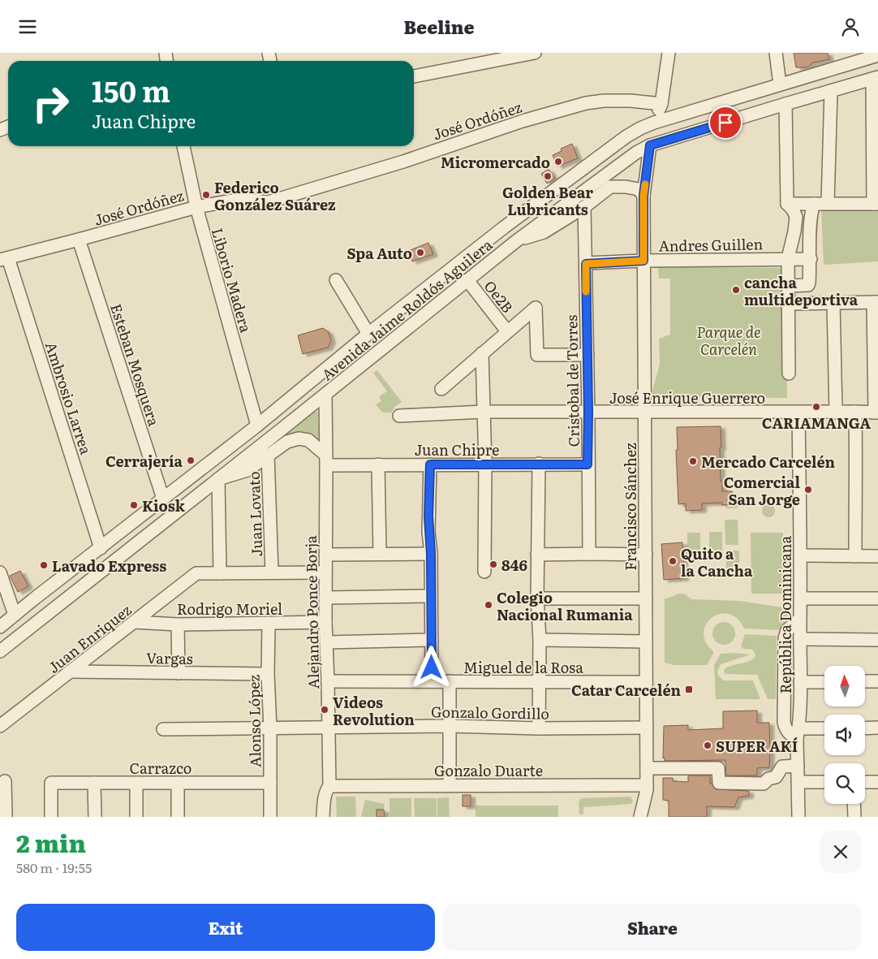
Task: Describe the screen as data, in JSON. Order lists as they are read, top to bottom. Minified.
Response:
{"streets":{"street":["José Ordóñez","Andres Guillen","Liborio Madera","Oe2B","Avenida Jaime Roldós Aguilera","Esteban Mosquera","Cristobal de Torres","José Enrique Guerrero","Ambrosio Larrea","Juan Chipre","Francisco Sánchez","Juan Lovato","Rodrigo Moriel","Alejandro Ponce Borja","República Dominicana","Juan Enriquez","Vargas","Miguel de la Rosa","Gonzalo Gordillo","Alonso López","Carrazco","Gonzalo Duarte"]},"crossings":[["José Ordóñez","Liborio Madera"],["José Ordóñez","Esteban Mosquera"],["José Ordóñez","Ambrosio Larrea"],["Andres Guillen","Cristobal de Torres"],["Andres Guillen","Francisco Sánchez"],["Liborio Madera","Avenida Jaime Roldós Aguilera"],["Oe2B","Avenida Jaime Roldós Aguilera"],["Avenida Jaime Roldós Aguilera","Esteban Mosquera"],["Avenida Jaime Roldós Aguilera","Ambrosio Larrea"],["Avenida Jaime Roldós Aguilera","Francisco Sánchez"],["Avenida Jaime Roldós Aguilera","Alejandro Ponce Borja"],["Cristobal de Torres","José Enrique Guerrero"],["Cristobal de Torres","Juan Chipre"],["José Enrique Guerrero","Francisco Sánchez"],["José Enrique Guerrero","República Dominicana"],["Juan Chipre","Alejandro Ponce Borja"],["Francisco Sánchez","Miguel de la Rosa"],["Francisco Sánchez","Gonzalo Gordillo"],["Francisco Sánchez","Gonzalo Duarte"],["Rodrigo Moriel","Alejandro Ponce Borja"],["Rodrigo Moriel","Juan Enriquez"],["Rodrigo Moriel","Alonso López"],["Alejandro Ponce Borja","Miguel de la Rosa"],["Alejandro Ponce Borja","Gonzalo Gordillo"],["Alejandro Ponce Borja","Gonzalo Duarte"],["Juan Enriquez","Vargas"],["Vargas","Alonso López"],["Gonzalo Gordillo","Alonso López"],["Alonso López","Carrazco"]],"parks":["Parque de Carcelén"],"places":{"other":["Micromercado","Golden Bear Lubricants","Federico González Suárez","Spa Auto","cancha multideportiva","CARIAMANGA","Cerrajería","Mercado Carcelén","Comercial San Jorge","Kiosk","Quito a la Cancha","846","Lavado Express","Colegio Nacional Rumania","Videos Revolution","SUPER AKÍ"],"transit":["Catar Carcelén"]},"north":"top","page":{"header":"Beeline","turn":["150 m","Juan Chipre"],"heading":["2 min","580 m · 19:55"],"buttons":["Exit","Share"]}}
